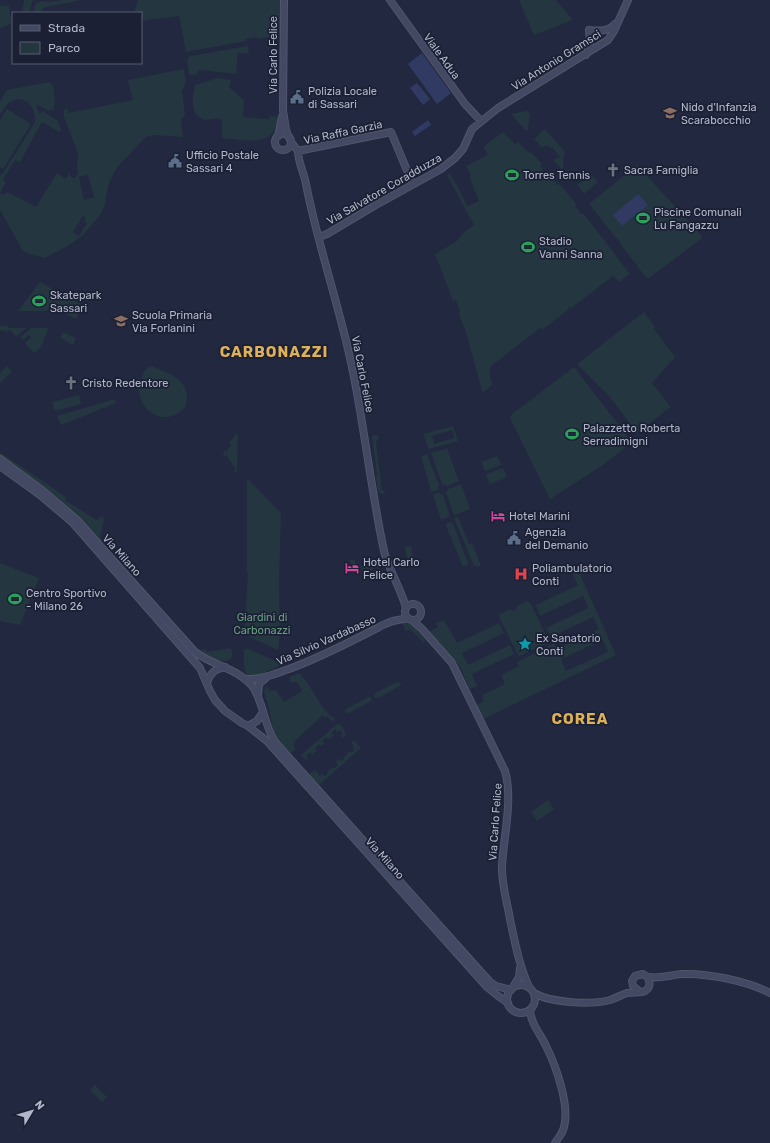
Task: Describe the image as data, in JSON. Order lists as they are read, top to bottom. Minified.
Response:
{"streets":{"main road":["Via Carlo Felice","Viale Adua","Via Antonio Gramsci","Via Raffa Garzia","Via Salvatore Coradduzza","Via Milano","Via Silvio Vardabasso"]},"crossings":[["Via Carlo Felice","Via Raffa Garzia"],["Via Carlo Felice","Via Salvatore Coradduzza"],["Via Carlo Felice","Via Milano"],["Via Carlo Felice","Via Silvio Vardabasso"],["Viale Adua","Via Antonio Gramsci"],["Viale Adua","Via Salvatore Coradduzza"],["Via Antonio Gramsci","Via Salvatore Coradduzza"],["Via Raffa Garzia","Via Salvatore Coradduzza"],["Via Milano","Via Silvio Vardabasso"]],"districts":["CARBONAZZI","COREA"],"parks":["Giardini di Carbonazzi"],"places":{"public building":["Polizia Locale di Sassari","Ufficio Postale Sassari 4","Agenzia del Demanio"],"school or university":["Nido d'Infanzia Scarabocchio","Scuola Primaria Via Forlanini"],"church":["Sacra Famiglia","Cristo Redentore"],"sports":["Torres Tennis","Piscine Comunali Lu Fangazzu","Stadio Vanni Sanna","Skatepark Sassari","Palazzetto Roberta Serradimigni","Centro Sportivo - Milano 26"],"hotel":["Hotel Marini","Hotel Carlo Felice"],"hospital":["Poliambulatorio Conti"],"place":["Ex Sanatorio Conti"]},"legend":["Strada","Parco"],"north":"top right"}
